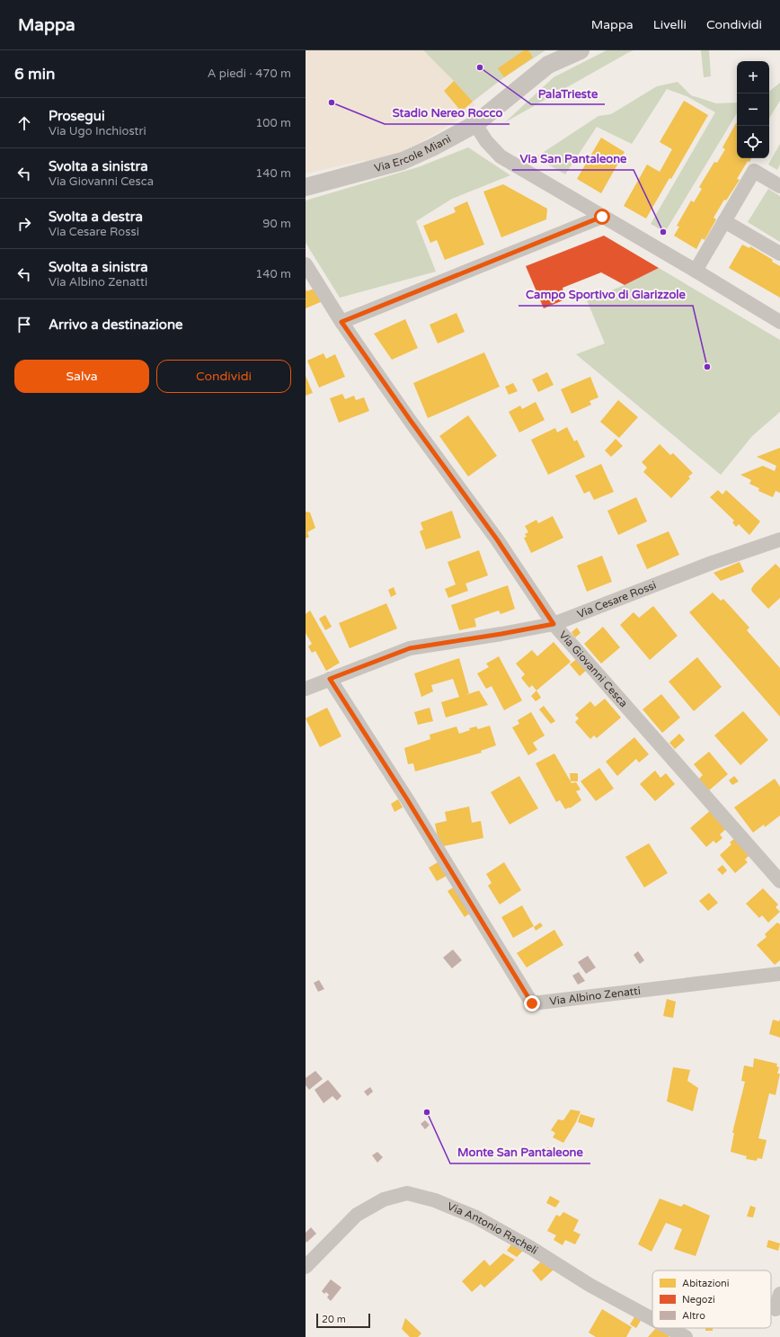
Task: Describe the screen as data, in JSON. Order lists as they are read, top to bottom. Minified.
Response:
{"streets":{"street":["Via Ercole Miani","Via Cesare Rossi","Via Giovanni Cesca","Via Albino Zenatti","Via Antonio Racheli"]},"crossings":[["Via Cesare Rossi","Via Giovanni Cesca"],["Via Cesare Rossi","Via Albino Zenatti"]],"places":["PalaTrieste","Stadio Nereo Rocco","Via San Pantaleone","Campo Sportivo di Giarizzole","Monte San Pantaleone"],"legend":["Abitazioni","Negozi","Altro"],"scale_bar":"20 m","page":{"header":"Mappa","nav":["Mappa","Livelli","Condividi"],"heading":["6 min","A piedi · 470 m"],"map_buttons":["+","−"],"list":[["Prosegui","Via Ugo Inchiostri","100 m"],["Svolta a sinistra","Via Giovanni Cesca","140 m"],["Svolta a destra","Via Cesare Rossi","90 m"],["Svolta a sinistra","Via Albino Zenatti","140 m"],"Arrivo a destinazione"],"buttons":["Salva","Condividi"],"scale":"20 m"}}
